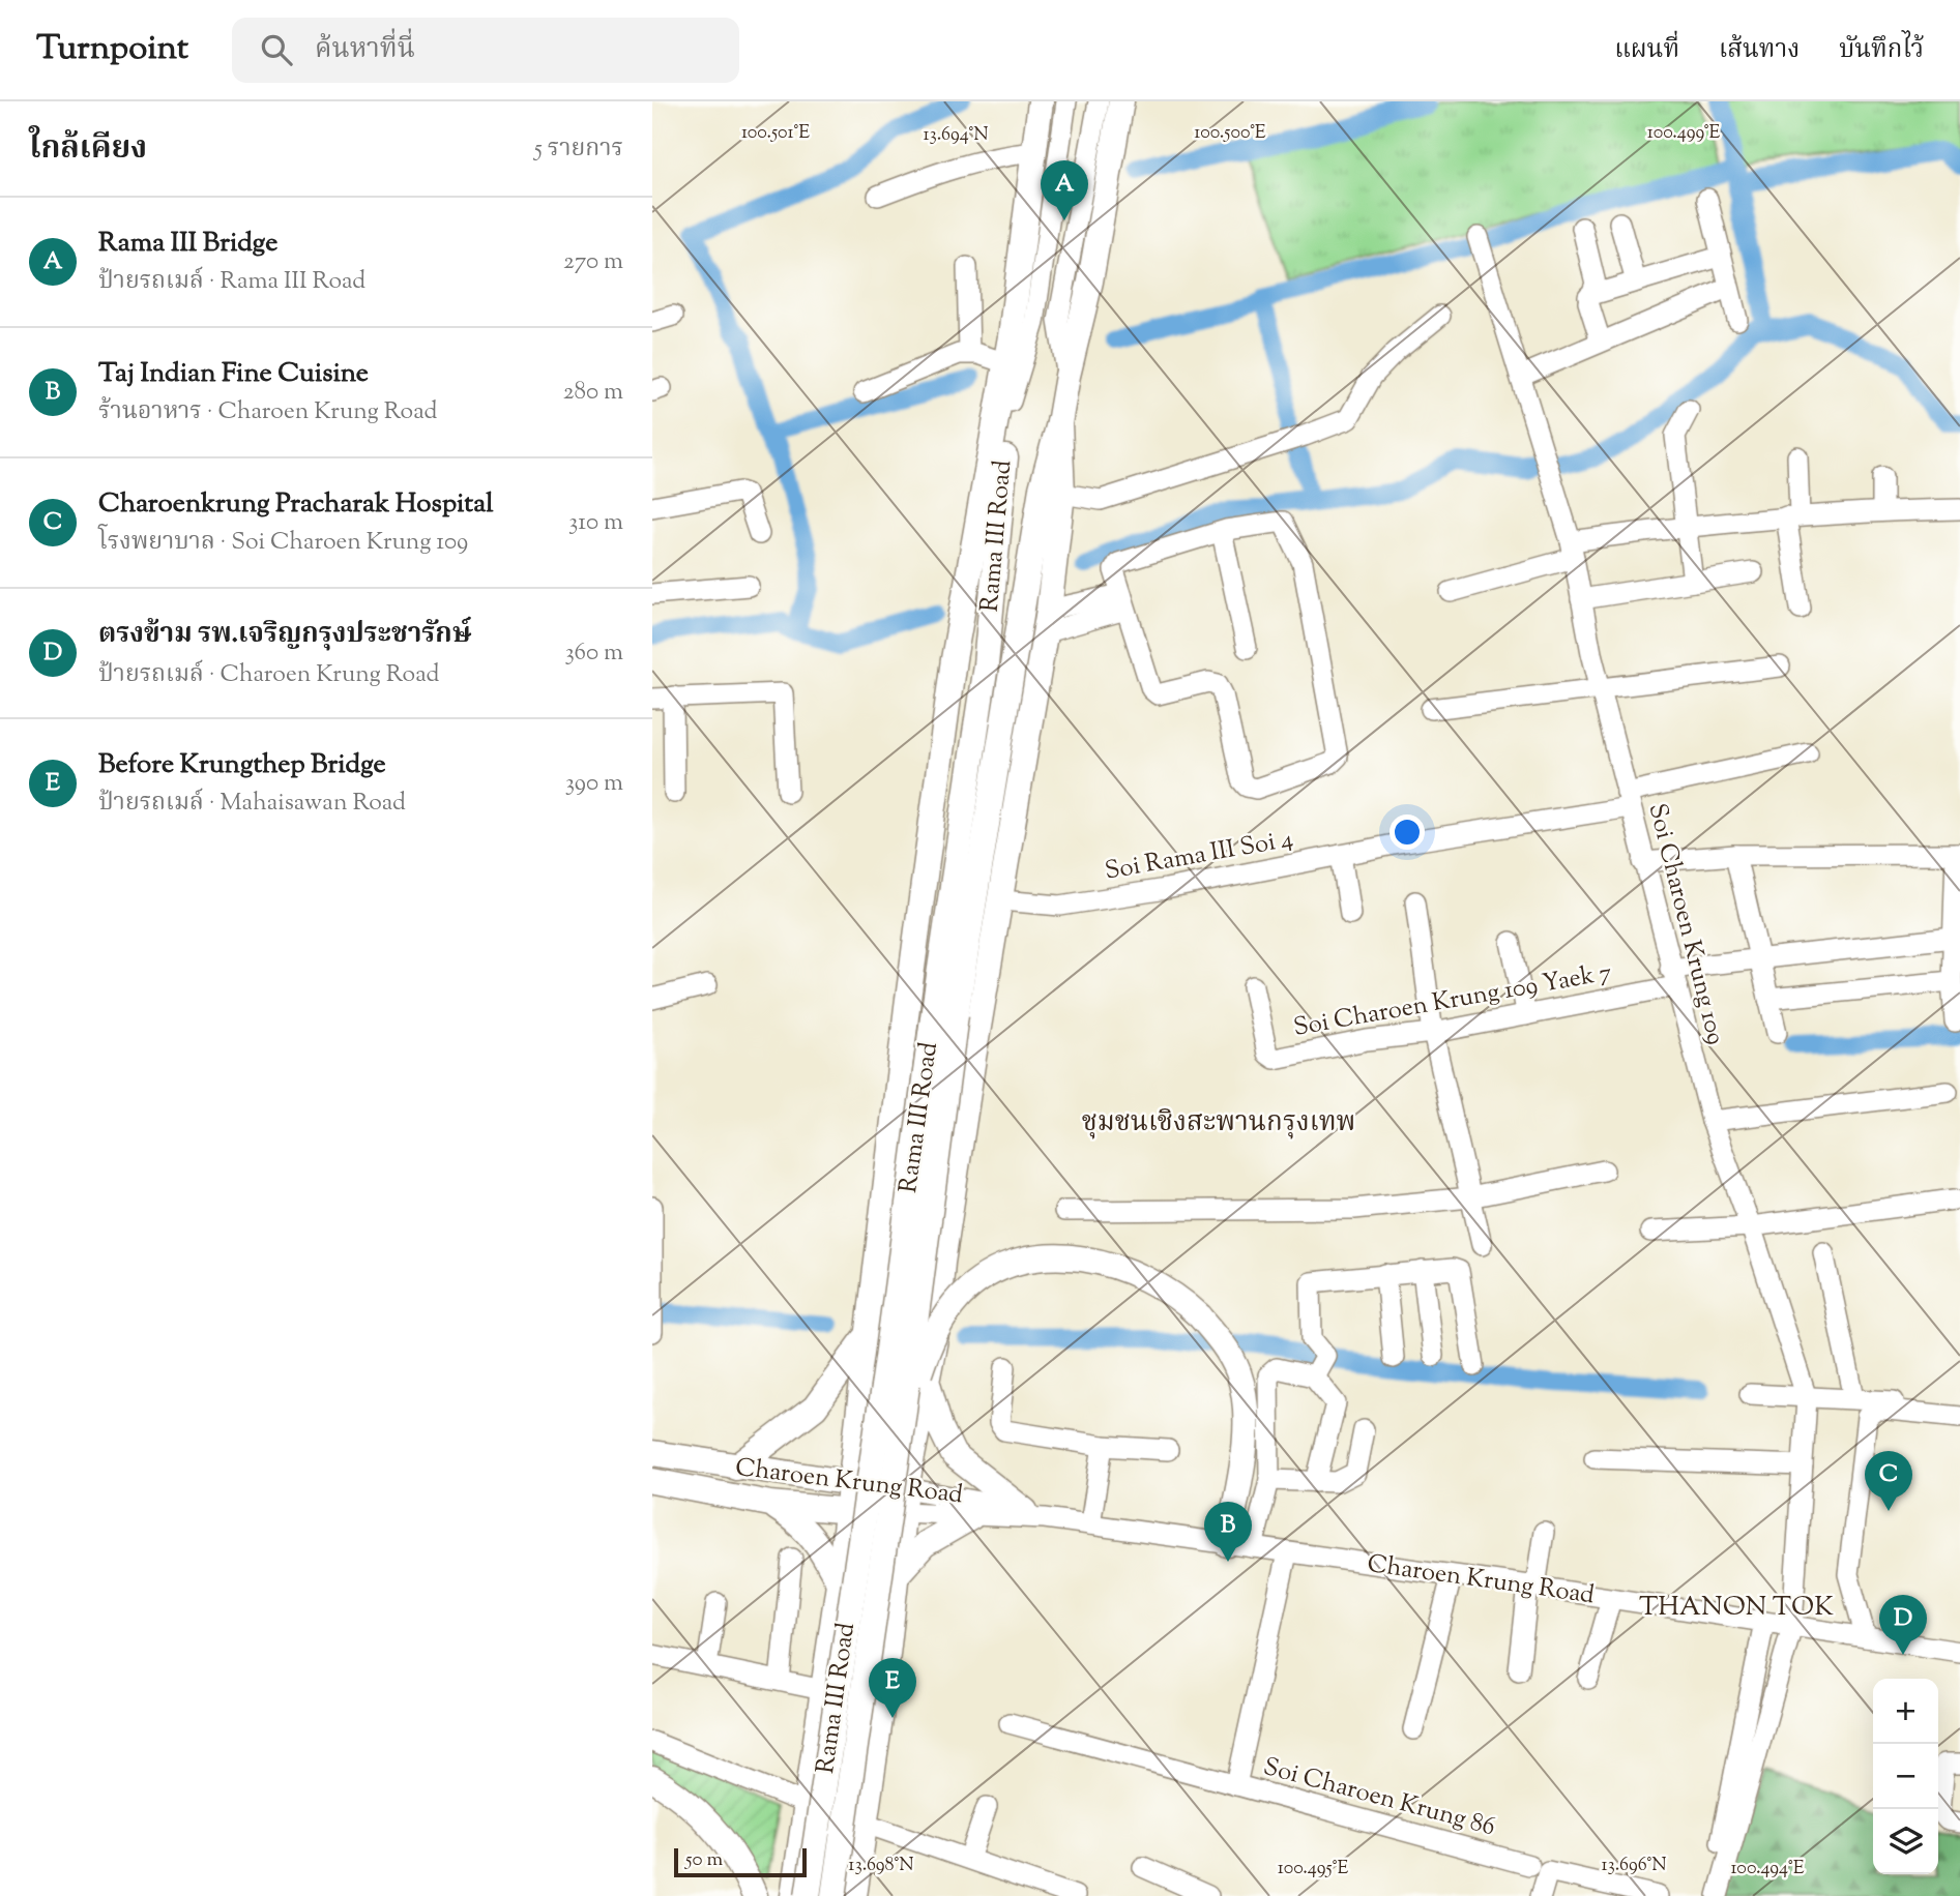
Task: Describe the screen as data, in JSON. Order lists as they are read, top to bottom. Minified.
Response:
{"streets":{"main road":["Rama III Road","Charoen Krung Road"],"street":["Soi Rama III Soi 4","Soi Charoen Krung 109","Soi Charoen Krung 109 Yaek 7","Soi Charoen Krung 86"]},"crossings":[["Rama III Road","Soi Rama III Soi 4"],["Rama III Road","Charoen Krung Road"],["Soi Rama III Soi 4","Soi Charoen Krung 109"],["Soi Charoen Krung 109","Soi Charoen Krung 109 Yaek 7"],["Soi Charoen Krung 109","Charoen Krung Road"],["Charoen Krung Road","Soi Charoen Krung 86"]],"districts":["ชุมชนเชิงสะพานกรุงเทพ","THANON TOK"],"scale_bar":"50 m","page":{"header":"Turnpoint","search":"ค้นหาที่นี่","nav":["แผนที่","เส้นทาง","บันทึกไว้"],"heading":["ใกล้เคียง","5 รายการ"],"pins":["A","C","B","D","E"],"list":[{"mark":"A","name":"Rama III Bridge","note":"ป้ายรถเมล์ · Rama III Road","value":"270 m"},{"mark":"B","name":"Taj Indian Fine Cuisine","note":"ร้านอาหาร · Charoen Krung Road","value":"280 m"},{"mark":"C","name":"Charoenkrung Pracharak Hospital","note":"โรงพยาบาล · Soi Charoen Krung 109","value":"310 m"},{"mark":"D","name":"ตรงข้าม รพ.เจริญกรุงประชารักษ์","note":"ป้ายรถเมล์ · Charoen Krung Road","value":"360 m"},{"mark":"E","name":"Before Krungthep Bridge","note":"ป้ายรถเมล์ · Mahaisawan Road","value":"390 m"}],"map_buttons":["+","−"],"scale":"50 m"},"coordinates":["100.501°E","100.500°E","100.499°E","13.694°N","13.698°N","13.696°N","100.495°E","100.494°E"]}
